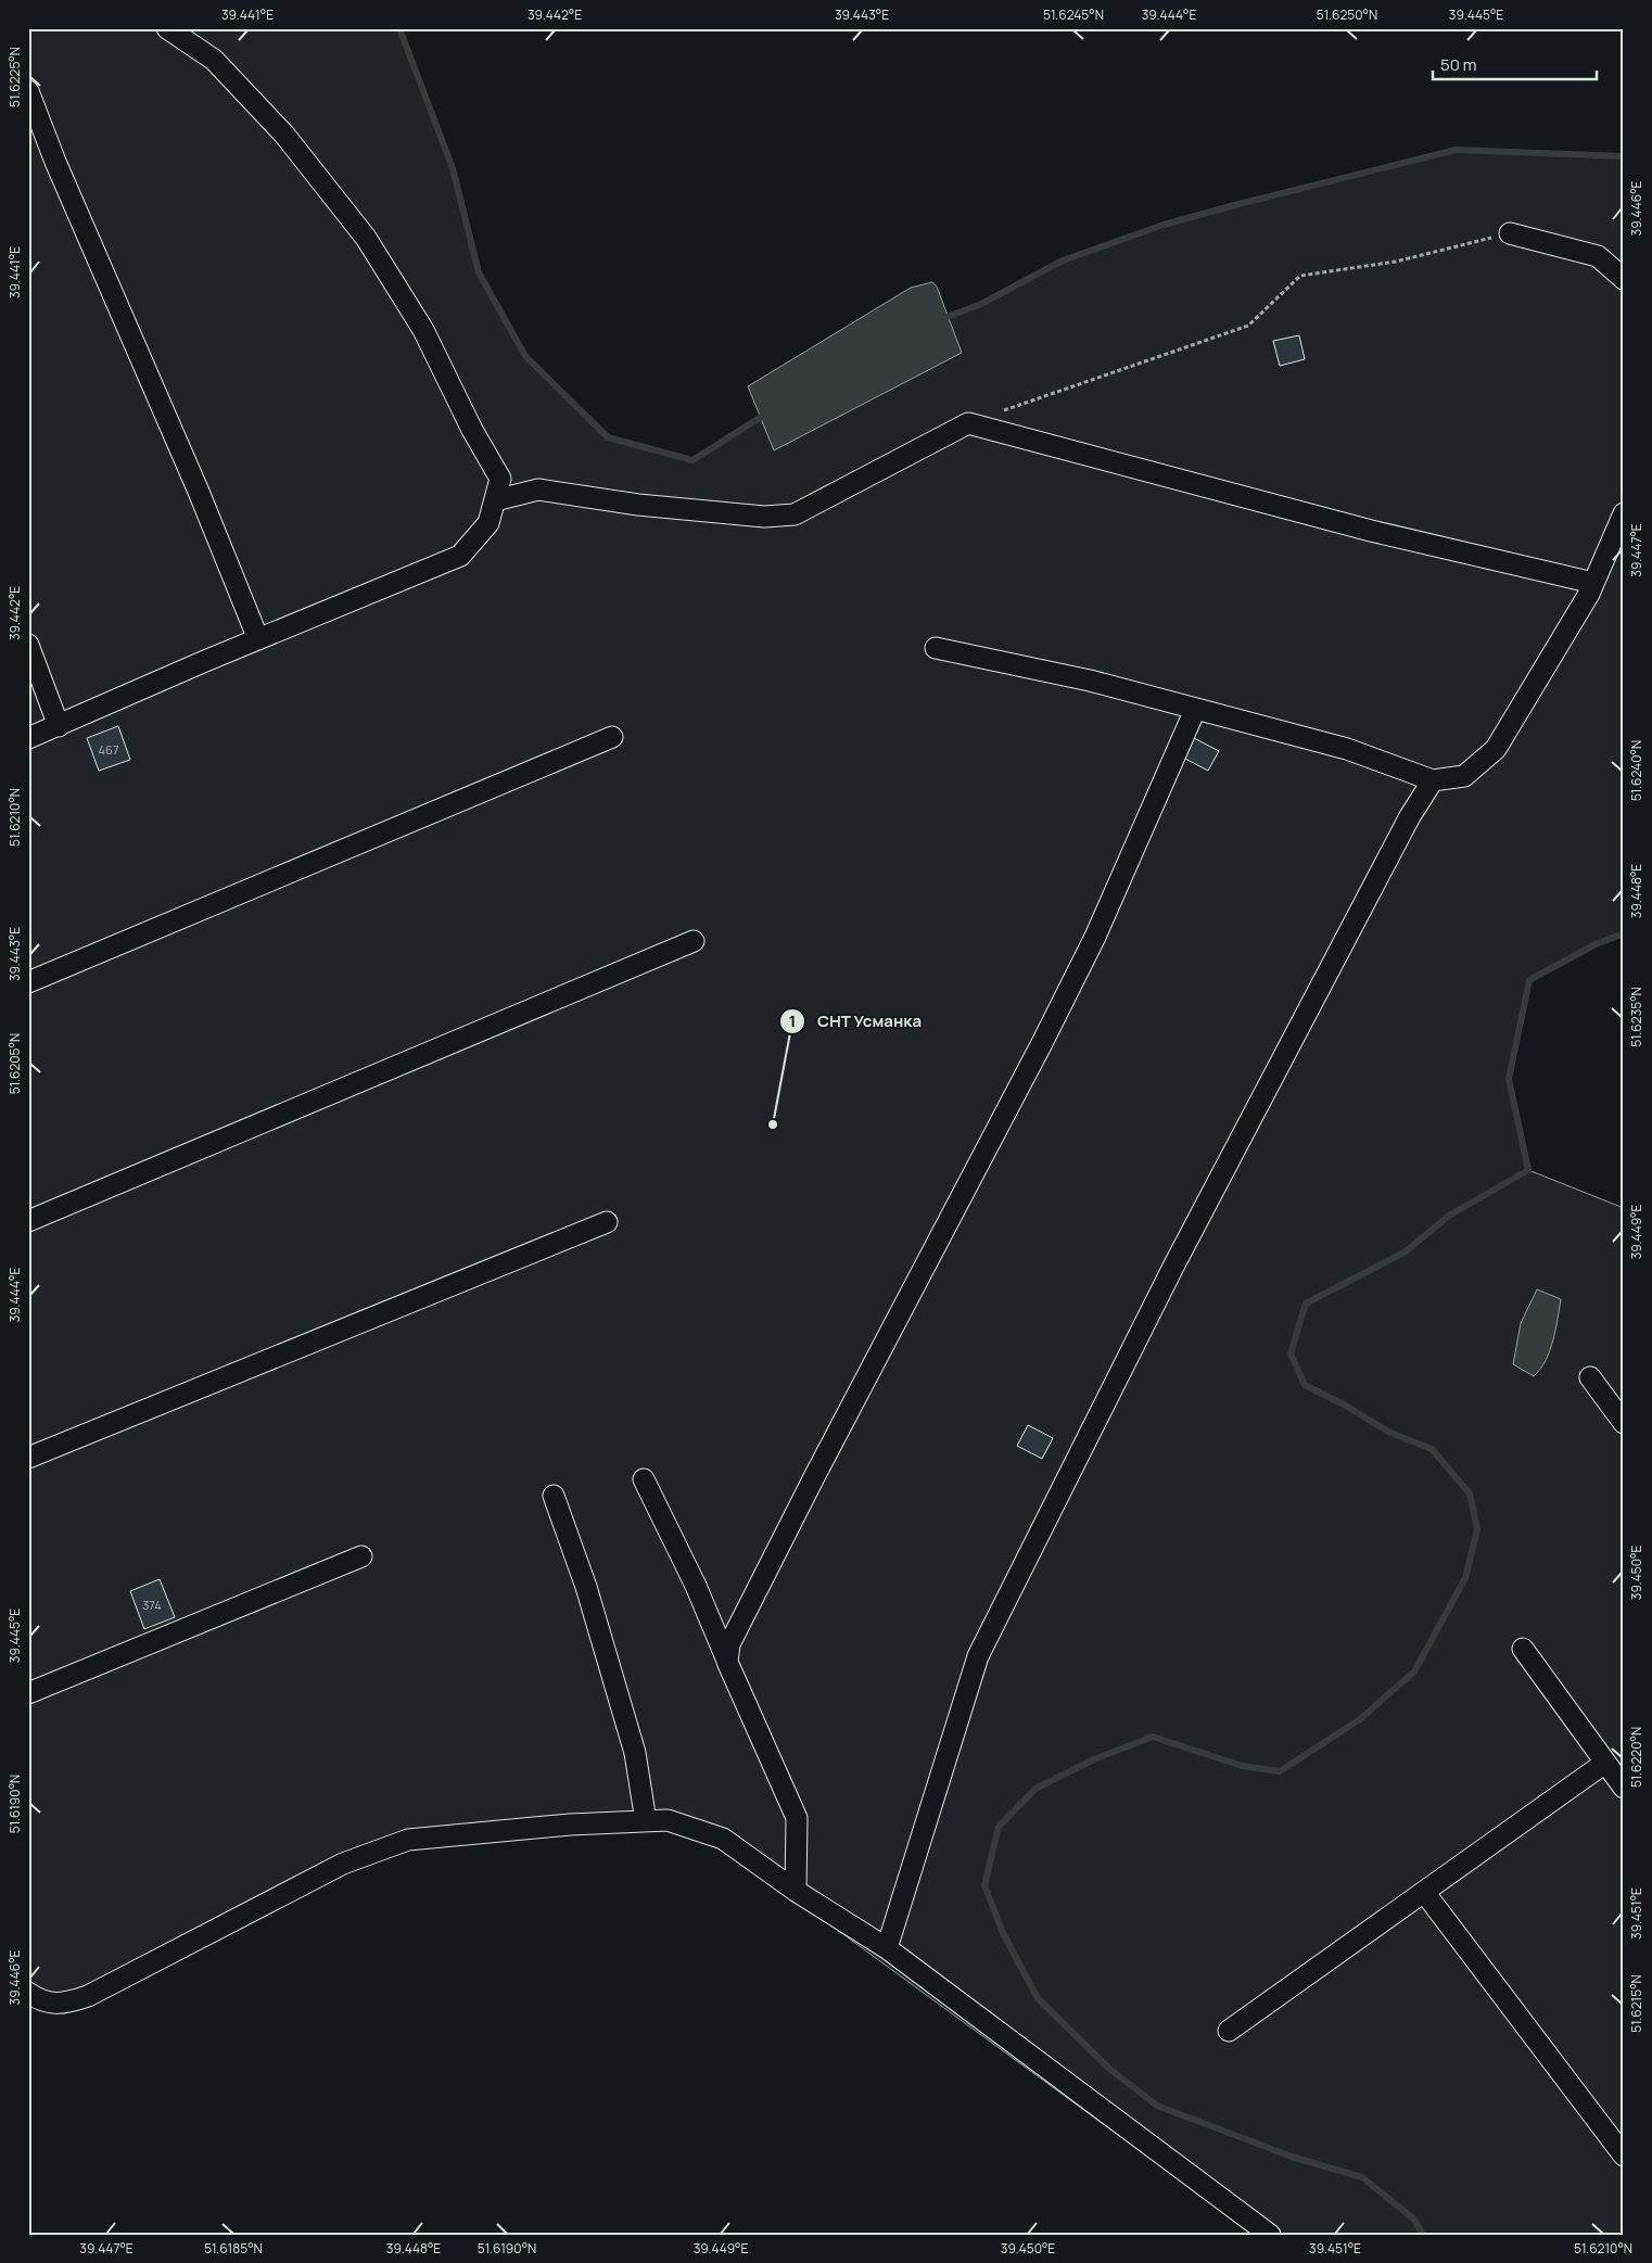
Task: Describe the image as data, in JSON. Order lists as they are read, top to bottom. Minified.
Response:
{"places":["СНТ Усманка"],"house_numbers":["467","374"],"scale_bar":"50 m","coordinates":["39.441°E","39.442°E","39.443°E","51.6245°N","39.444°E","51.6250°N","39.445°E","51.6225°N","39.446°E","39.447°E","51.6240°N","51.6210°N","39.448°E","51.6235°N","51.6205°N","39.449°E","39.450°E","51.6220°N","51.6190°N","39.451°E","51.6215°N","51.6185°N"]}
